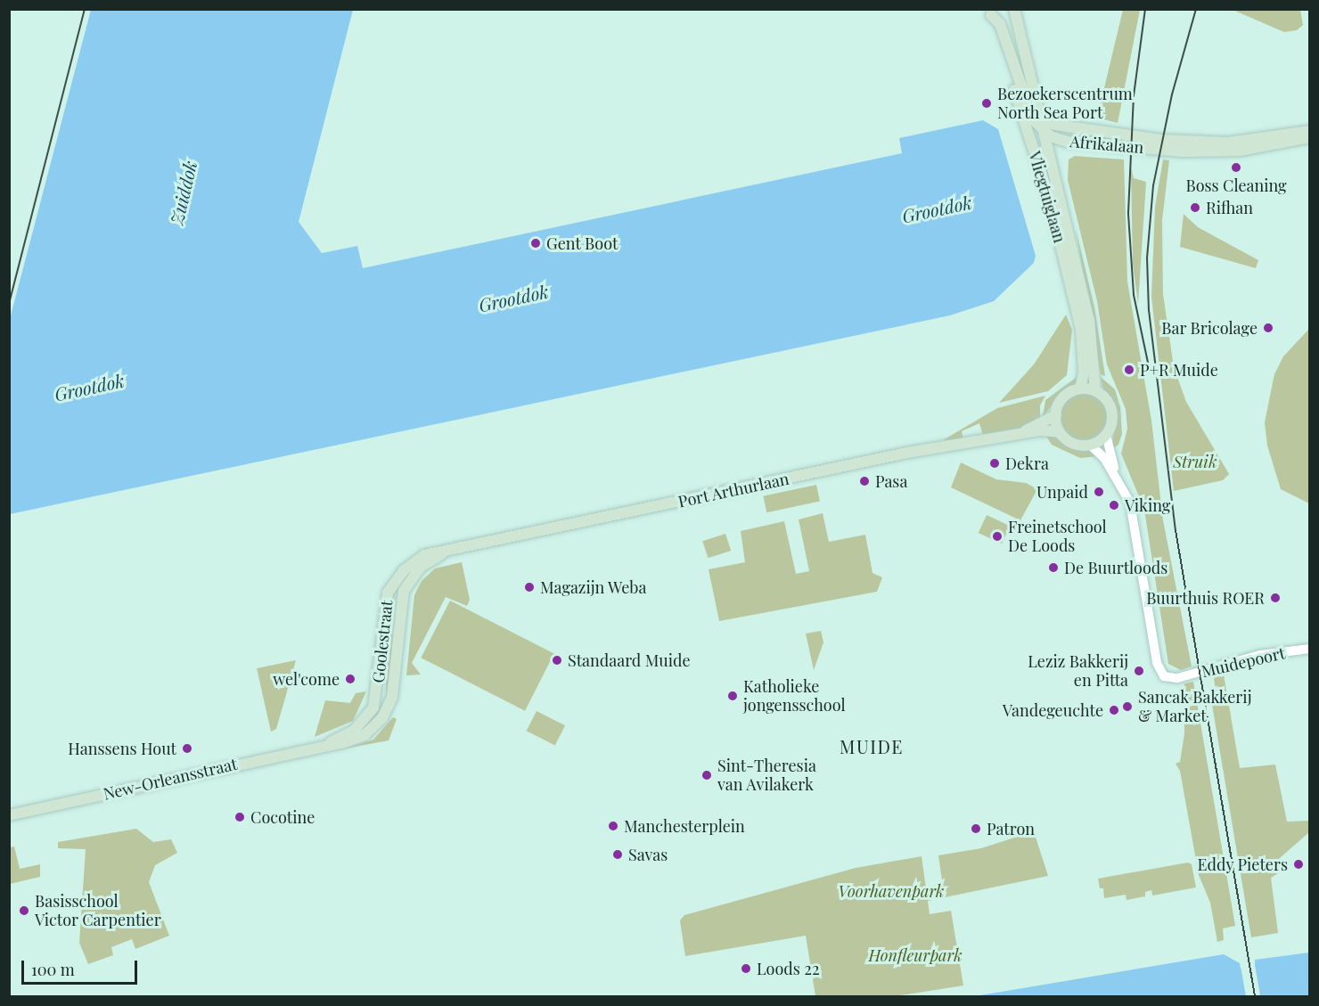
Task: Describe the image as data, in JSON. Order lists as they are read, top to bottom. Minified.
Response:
{"streets":{"main road":["Afrikalaan","Vliegtuiglaan","Port Arthurlaan","Goolestraat","New-Orleansstraat"],"street":["Muidepoort"]},"crossings":[["Afrikalaan","Vliegtuiglaan"],["Vliegtuiglaan","Port Arthurlaan"],["Port Arthurlaan","Goolestraat"],["Goolestraat","New-Orleansstraat"]],"districts":["MUIDE"],"water":["Zuiddok","Grootdok"],"parks":["Struik","Voorhavenpark","Honfleurpark"],"places":["Bezoekerscentrum North Sea Port","Boss Cleaning","Rifhan","Gent Boot","Bar Bricolage","P+R Muide","Dekra","Pasa","Unpaid","Viking","Freinetschool De Loods","De Buurtloods","Magazijn Weba","Buurthuis ROER","Standaard Muide","Leziz Bakkerij en Pitta","wel'come","Katholieke jongensschool","Sancak Bakkerij & Market","Vandegeuchte","Hanssens Hout","Sint-Theresia van Avilakerk","Cocotine","Manchesterplein","Patron","Savas","Eddy Pieters","Basisschool Victor Carpentier","Loods 22"],"scale_bar":"100 m"}
